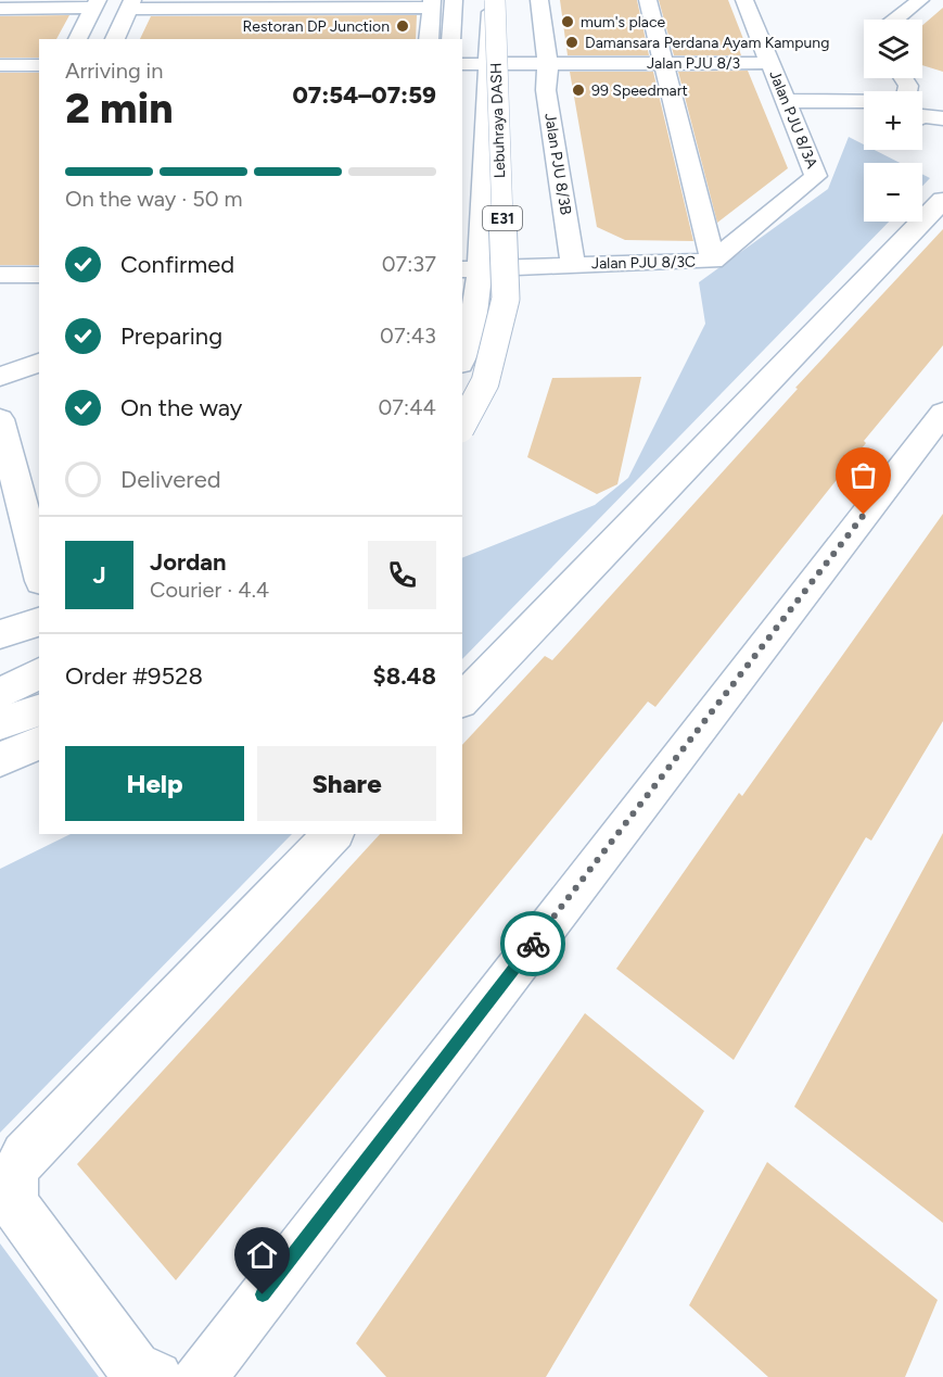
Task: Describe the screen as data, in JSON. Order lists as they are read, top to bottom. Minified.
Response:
{"streets":{"main road":["Jalan PJU 8/3","Jalan PJU 8/3A","Lebuhraya DASH","Jalan PJU 8/3B","E31","Jalan PJU 8/3C"]},"crossings":[["Jalan PJU 8/3","Jalan PJU 8/3A"],["Jalan PJU 8/3","Jalan PJU 8/3B"],["Jalan PJU 8/3A","Jalan PJU 8/3C"],["Jalan PJU 8/3B","Jalan PJU 8/3C"]],"places":["mum's place","Restoran DP Junction","Damansara Perdana Ayam Kampung","99 Speedmart"],"page":{"map_buttons":["+","−"],"heading":["2 min","Arriving in","07:54–07:59"],"panel":["Jordan","Courier · 4.4","Order #9528","$8.48"],"bar":"On the way · 50 m","list":[["Confirmed","07:37"],["Preparing","07:43"],["On the way","07:44"],"Delivered"],"round":"J","buttons":["Help","Share"]}}
